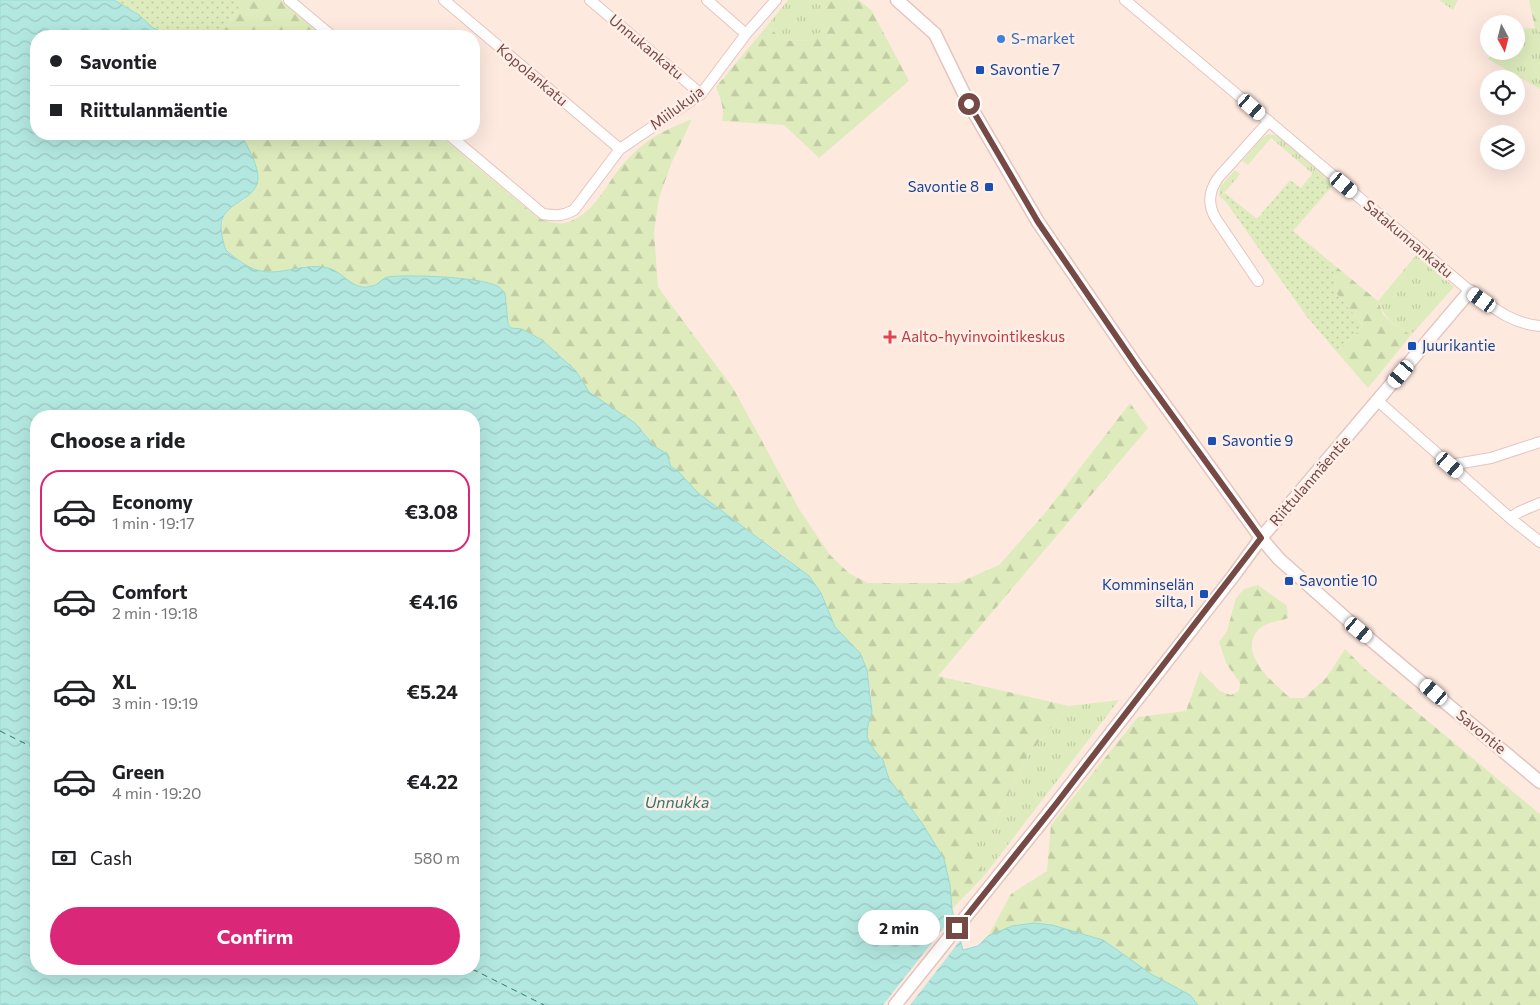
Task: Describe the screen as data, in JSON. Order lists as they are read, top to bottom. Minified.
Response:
{"streets":{"street":["Unnukankatu","Kopolankatu","Miilukuja","Satakunnankatu","Riittulanmäentie","Savontie"]},"crossings":[["Unnukankatu","Miilukuja"],["Kopolankatu","Miilukuja"],["Satakunnankatu","Riittulanmäentie"],["Riittulanmäentie","Savontie"]],"water":["Unnukka"],"places":{"other":["S-market"],"transit":["Savontie 7","Savontie 8","Juurikantie","Savontie 9","Savontie 10","Komminselän silta, I"],"health":["Aalto-hyvinvointikeskus"]},"north":"bottom","page":{"banner":["Savontie","Riittulanmäentie"],"heading":"Choose a ride","list":[{"name":"Economy","note":"1 min · 19:17","value":"€3.08"},{"name":"Comfort","note":"2 min · 19:18","value":"€4.16"},{"name":"XL","note":"3 min · 19:19","value":"€5.24"},{"name":"Green","note":"4 min · 19:20","value":"€4.22"}],"pay":["Cash","580 m"],"buttons":"Confirm","bubble":"2 min"}}
